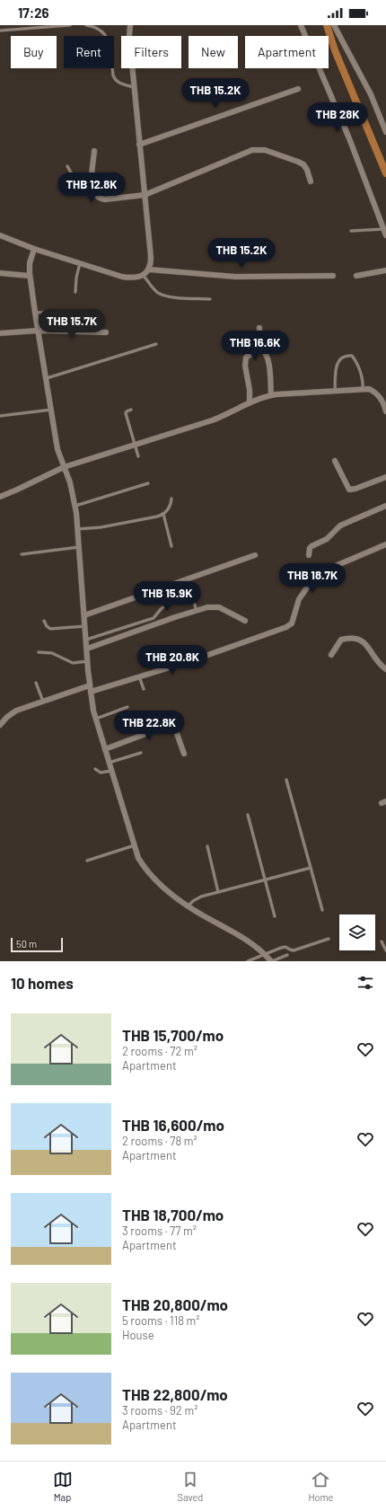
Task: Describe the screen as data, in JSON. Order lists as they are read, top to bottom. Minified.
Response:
{"scale_bar":"50 m","page":{"status":"17:26","chip":["Buy","Rent","Filters","New","Apartment"],"price":["THB 15.2K","THB 28K","THB 12.8K","THB 15.2K","THB 15.7K","THB 16.6K","THB 18.7K","THB 15.9K","THB 20.8K","THB 22.8K"],"scale":"50 m","heading":"10 homes","list":[{"name":"THB 15,700/mo","note":"2 rooms · 72 m² · Apartment"},{"name":"THB 16,600/mo","note":"2 rooms · 78 m² · Apartment"},{"name":"THB 18,700/mo","note":"3 rooms · 77 m² · Apartment"},{"name":"THB 20,800/mo","note":"5 rooms · 118 m² · House"},{"name":"THB 22,800/mo","note":"3 rooms · 92 m² · Apartment"}],"tabs":["Map","Saved","Home"]}}
